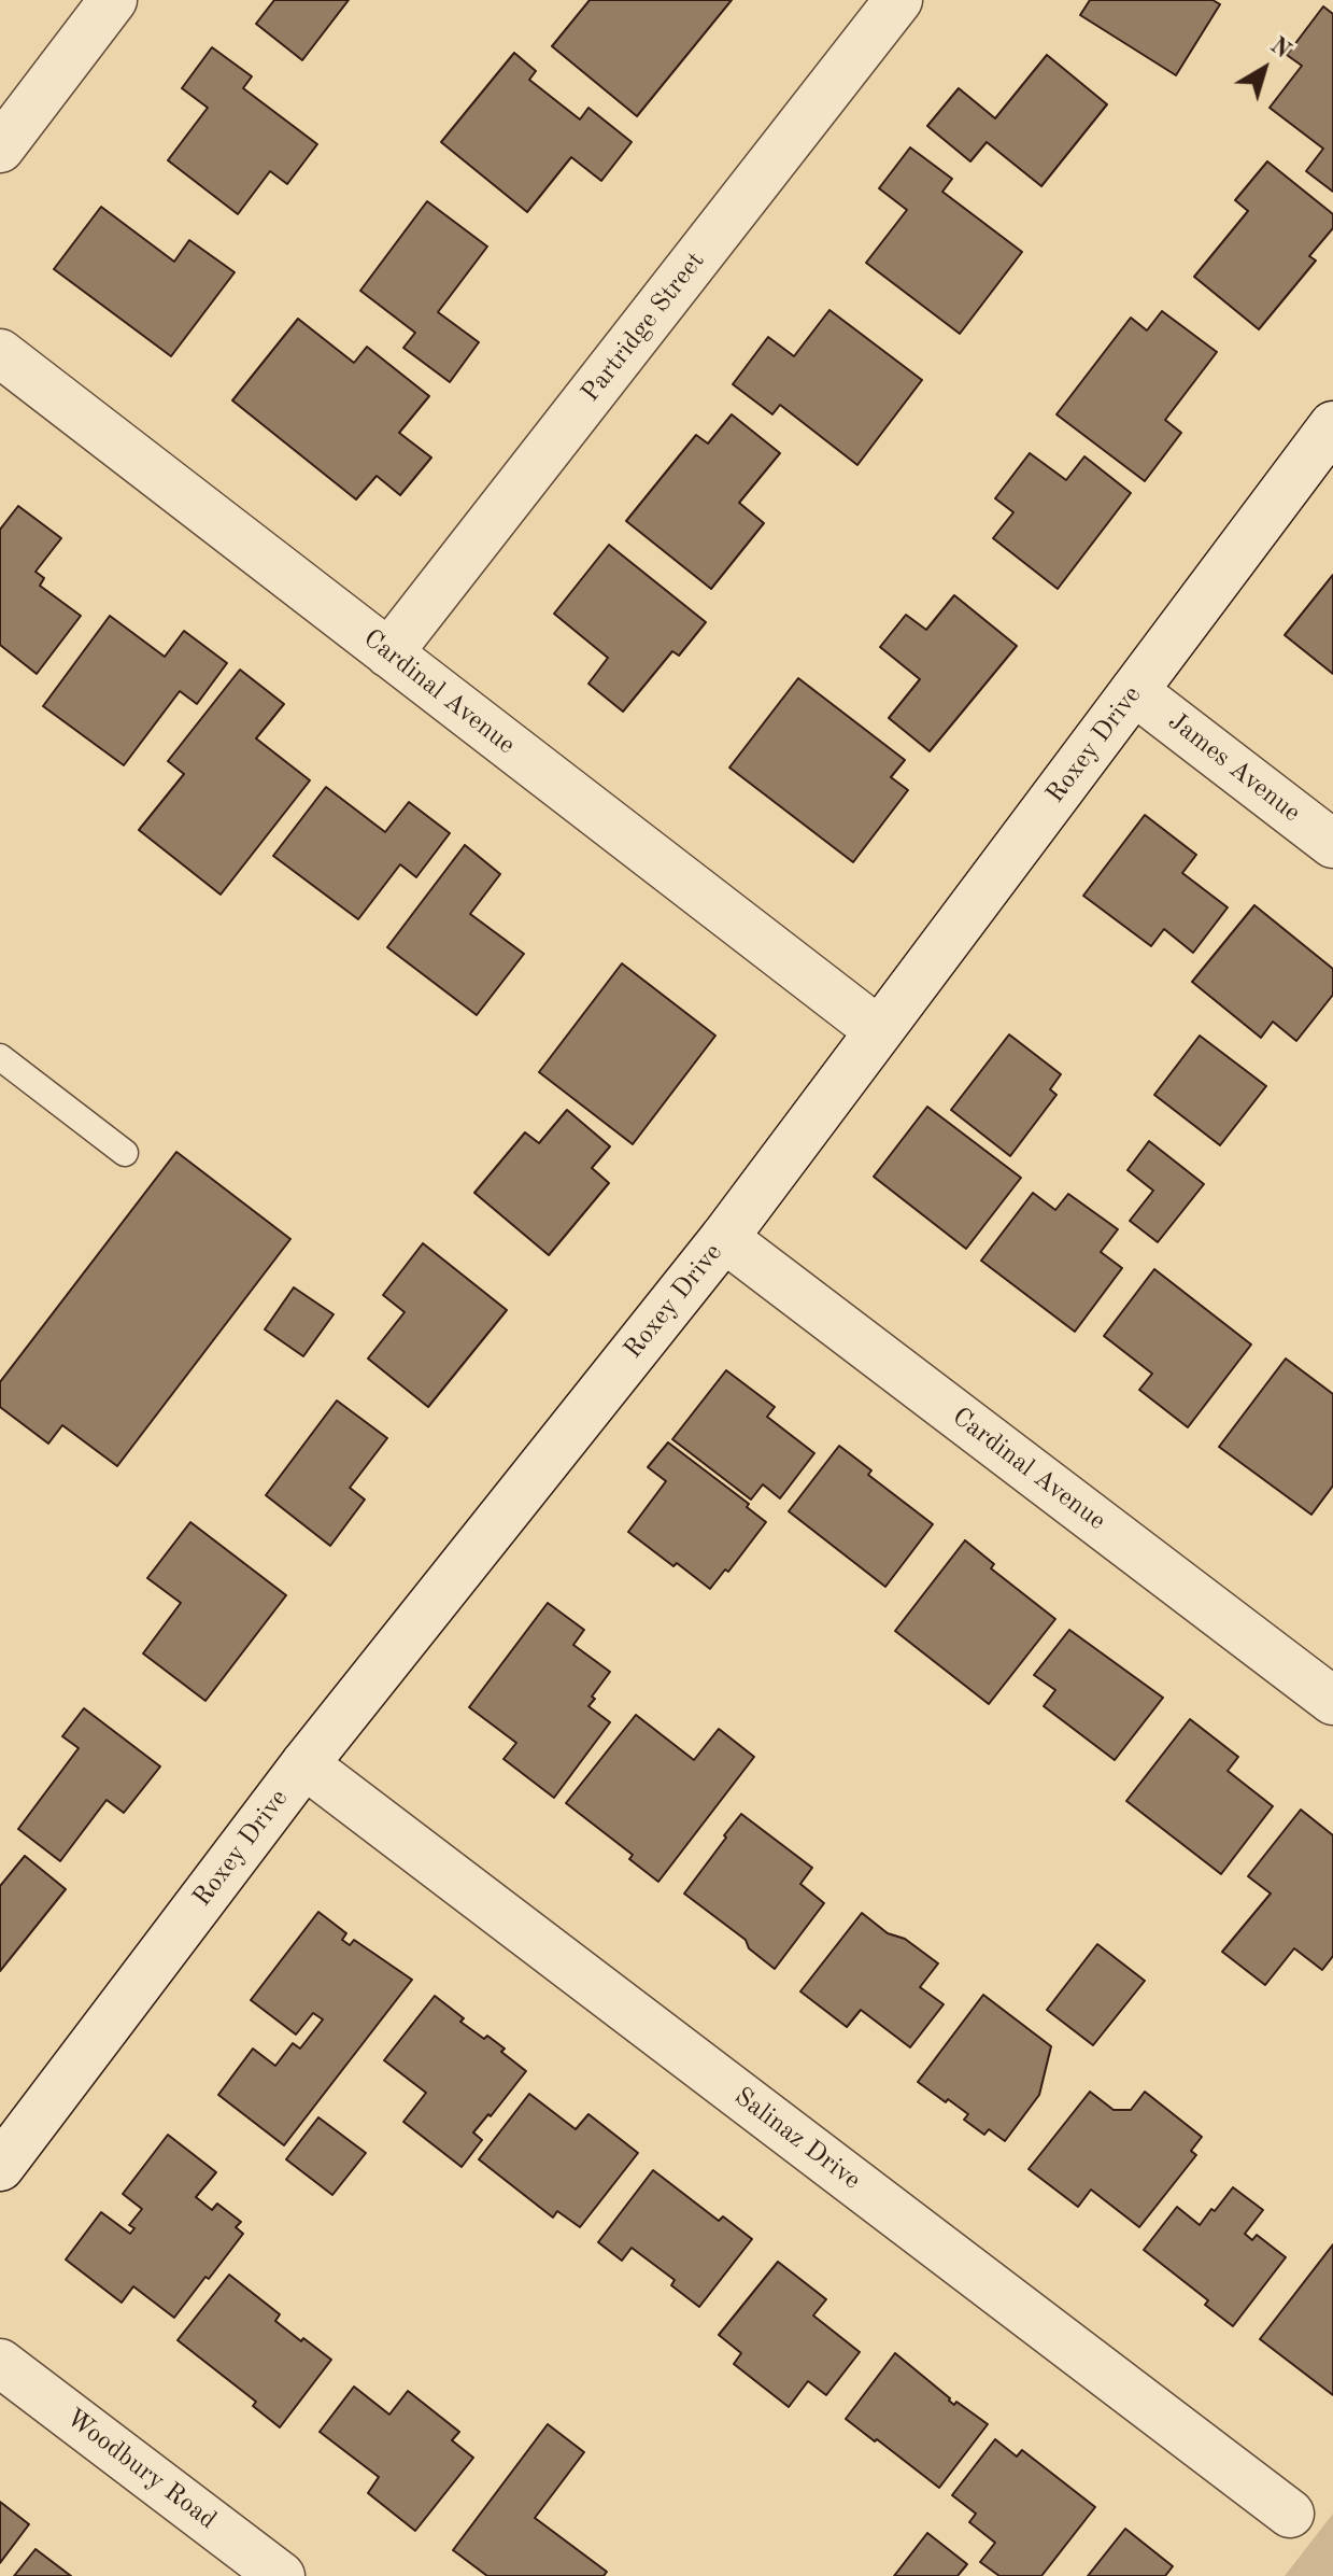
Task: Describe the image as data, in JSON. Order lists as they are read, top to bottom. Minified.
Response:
{"streets":{"street":["Partridge Street","Cardinal Avenue","Roxey Drive","James Avenue","Salinaz Drive","Woodbury Road"]},"crossings":[["Partridge Street","Cardinal Avenue"],["Cardinal Avenue","Roxey Drive"],["Roxey Drive","James Avenue"],["Roxey Drive","Salinaz Drive"]],"north":"top right"}
